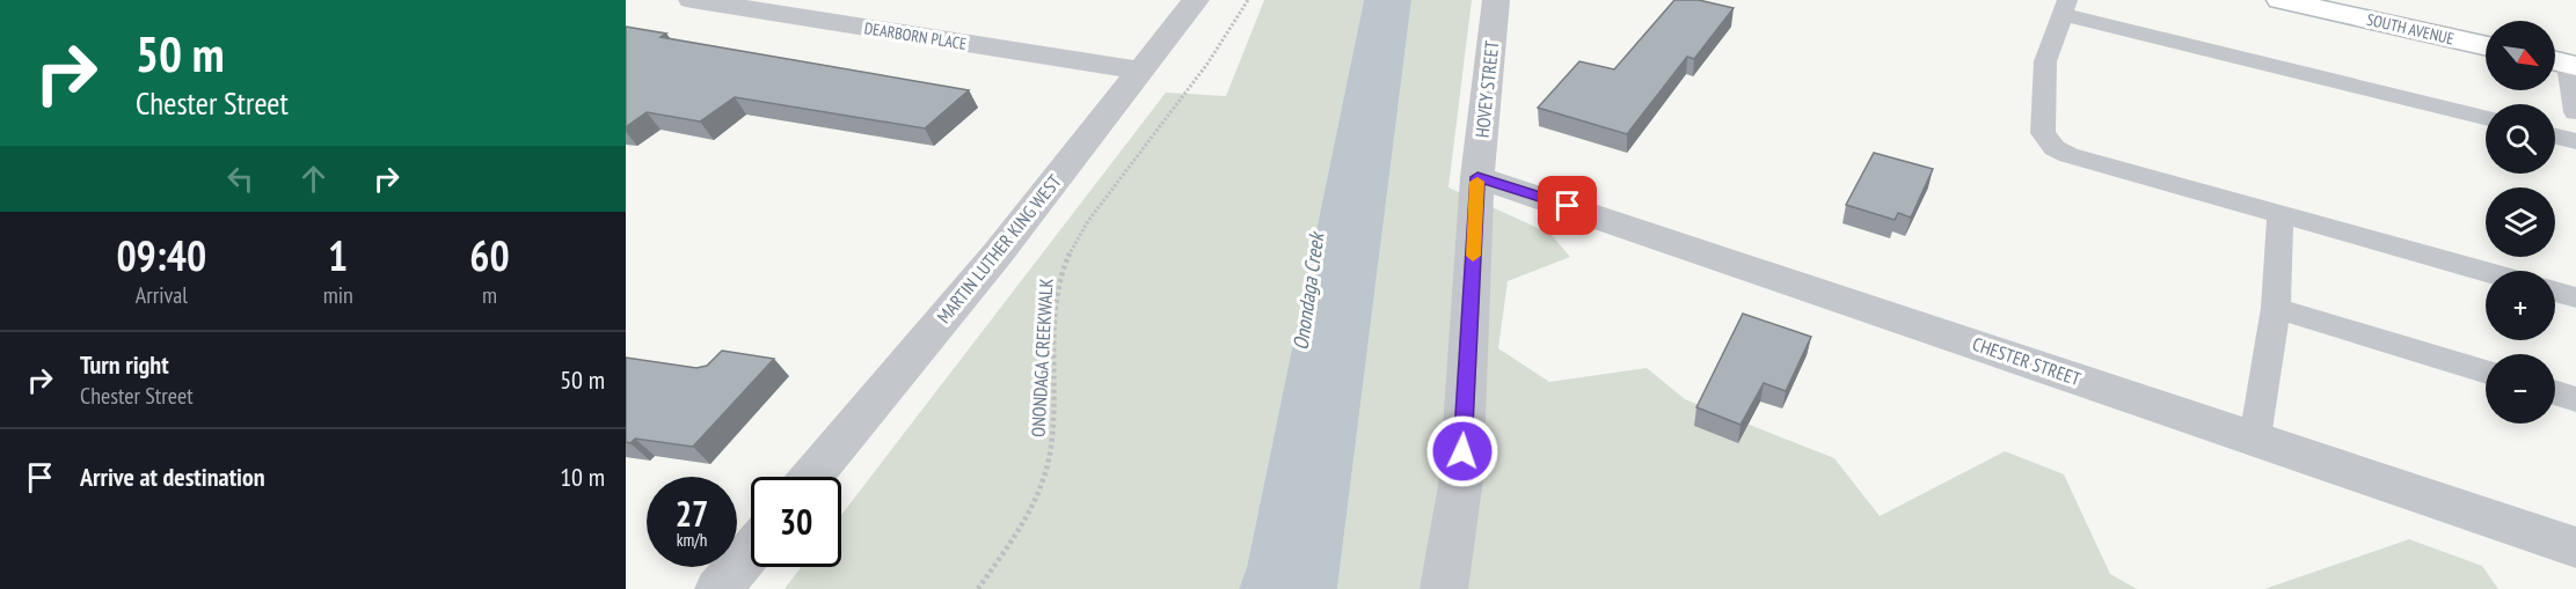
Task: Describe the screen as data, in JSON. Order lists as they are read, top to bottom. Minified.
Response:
{"streets":{"main road":["SOUTH AVENUE"],"street":["DEARBORN PLACE","HOVEY STREET","MARTIN LUTHER KING WEST","CHESTER STREET"],"path":["ONONDAGA CREEKWALK"]},"crossings":[["DEARBORN PLACE","MARTIN LUTHER KING WEST"],["HOVEY STREET","CHESTER STREET"]],"water":["Onondaga Creek"],"north":"bottom right","page":{"turn":["50 m","Chester Street"],"map_buttons":["+","−"],"eta":["09:40","Arrival","1","min","60","m"],"list":[{"name":"Turn right","note":"Chester Street","value":"50 m"},{"name":"Arrive at destination","value":"10 m"}],"speed":"27 km/h","limit":"30"}}
